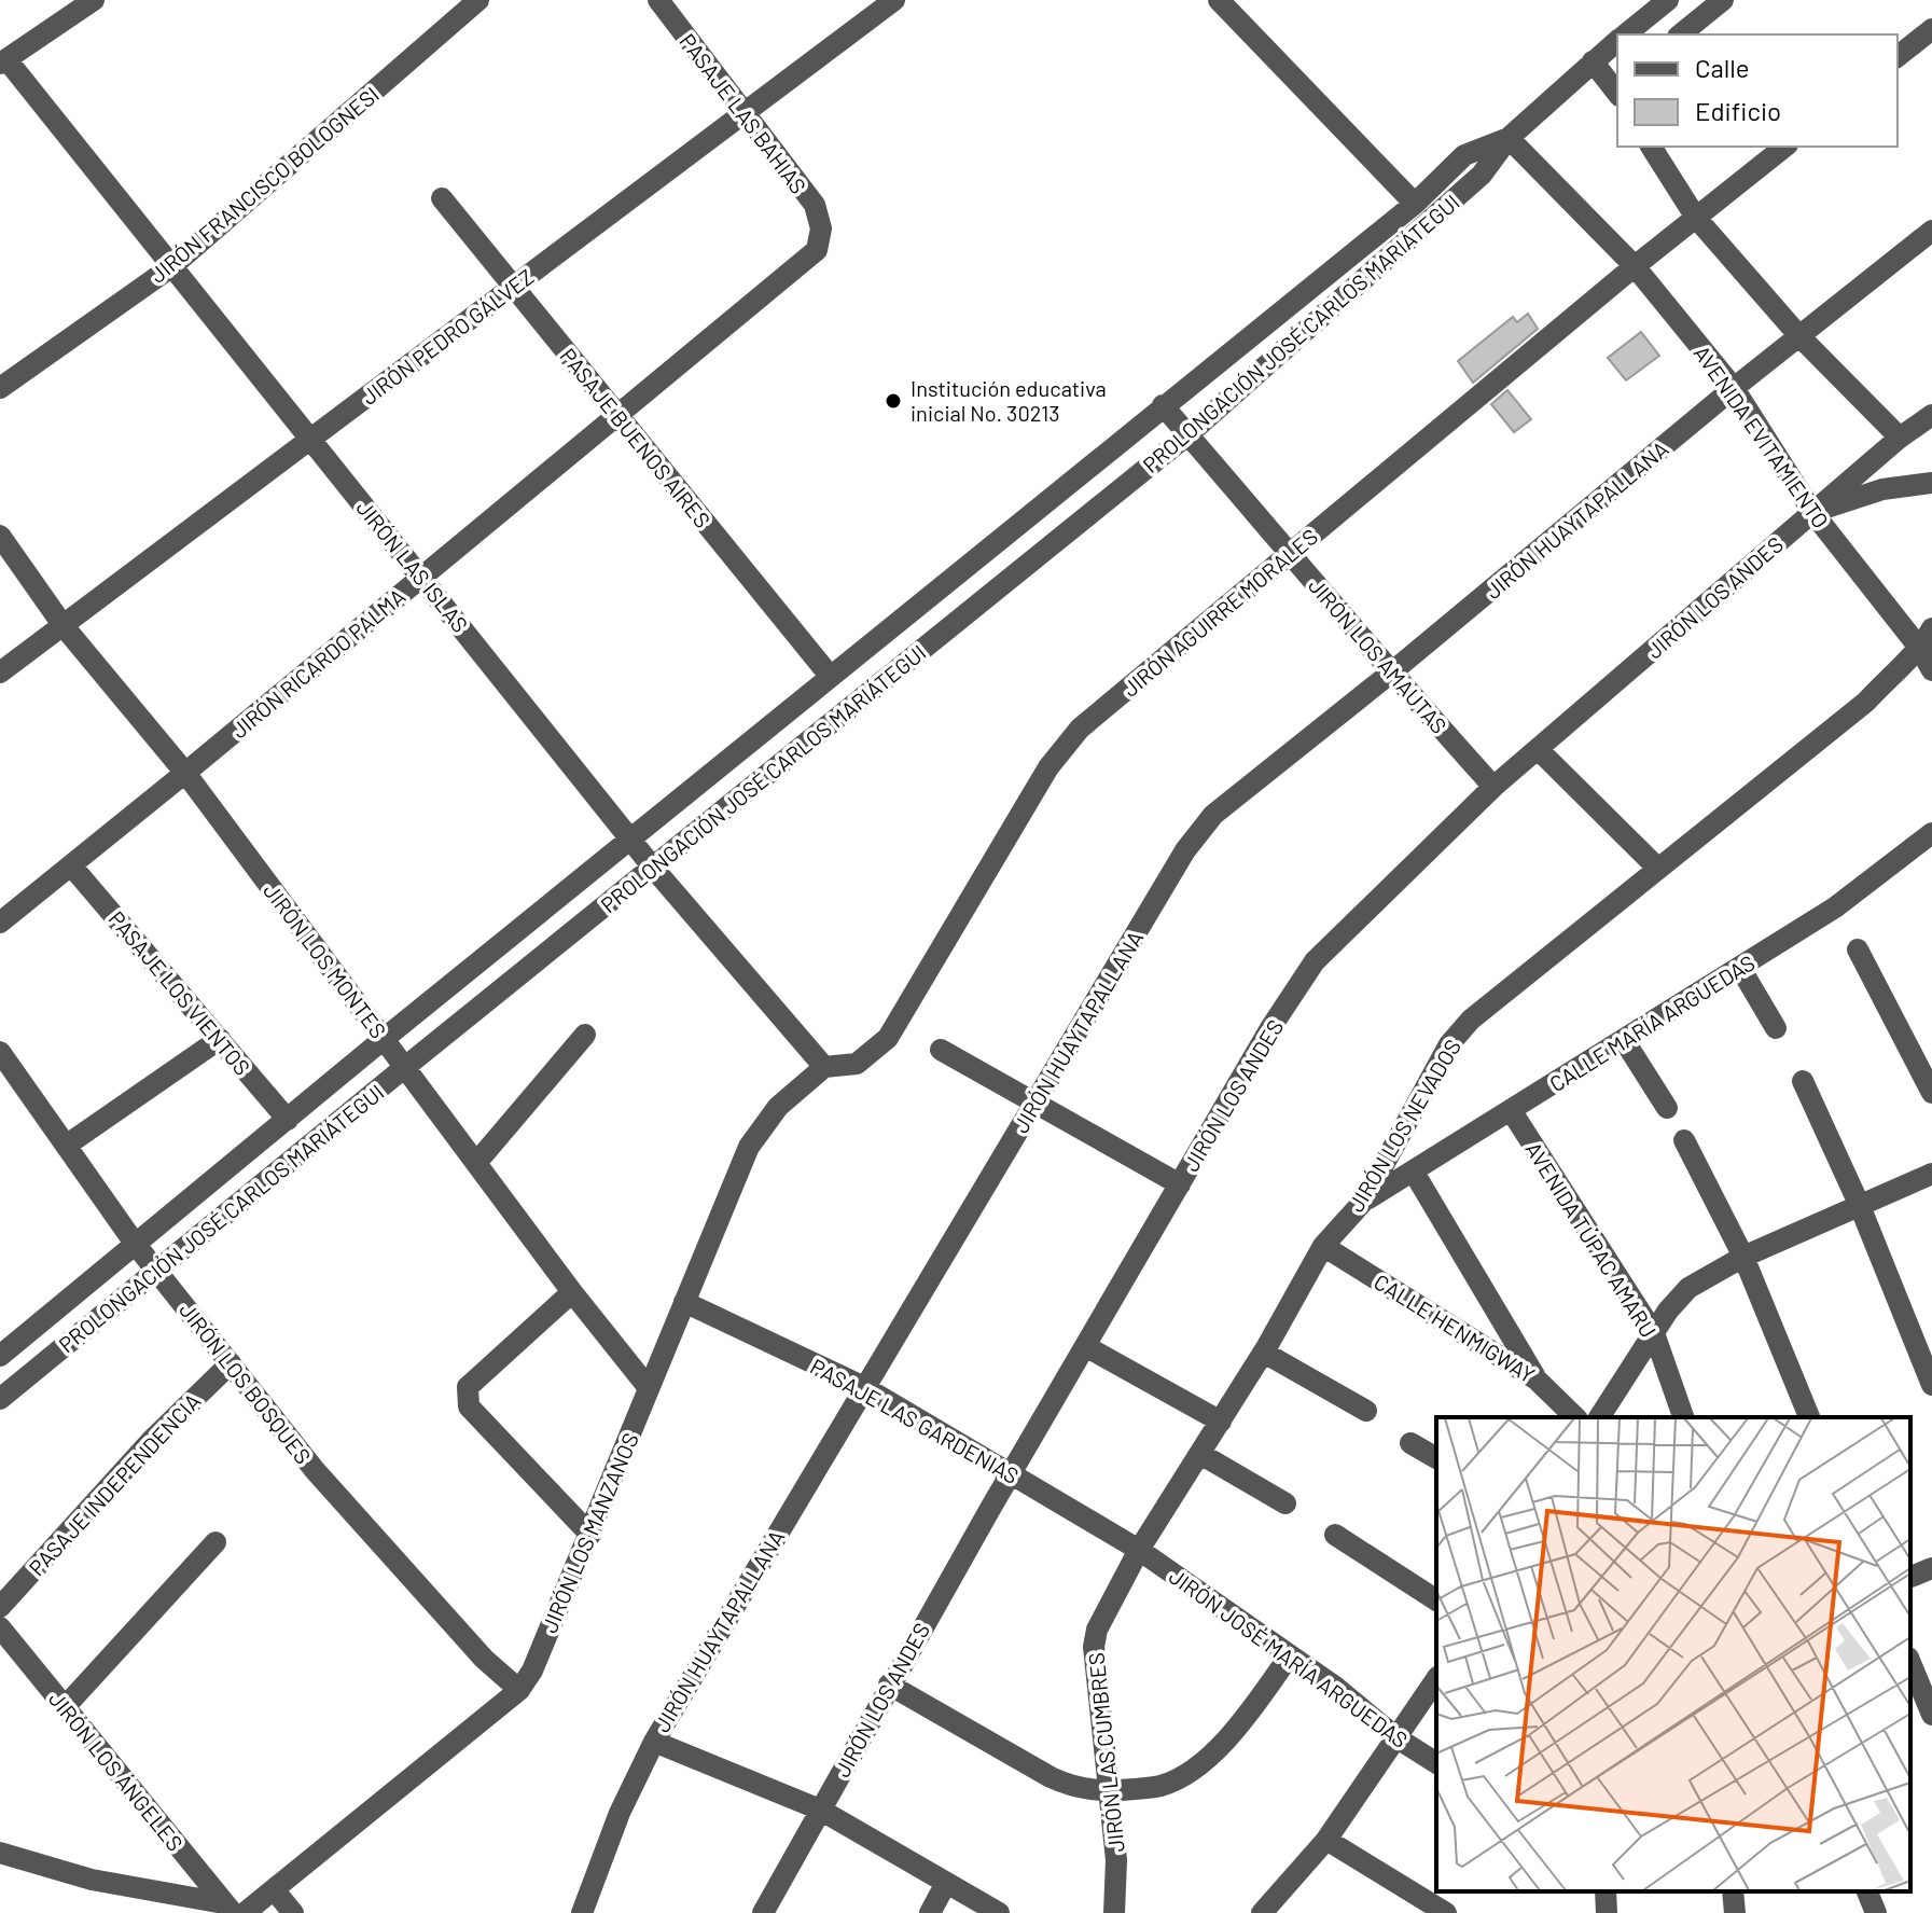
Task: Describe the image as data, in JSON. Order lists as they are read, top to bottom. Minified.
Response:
{"streets":{"street":["PASAJE LAS BAHIAS","JIRÓN FRANCISCO BOLOGNESI","PROLONGACIÓN JOSÉ CARLOS MARIÁTEGUI","JIRÓN PEDRO GÁLVEZ","AVENIDA EVITAMIENTO","PASAJE BUENOS AIRES","JIRÓN HUAYTAPALLANA","JIRÓN LAS ISLAS","JIRÓN LOS ANDES","JIRÓN AGUIRRE MORALES","JIRÓN LOS AMAUTAS","JIRÓN RICARDO PALMA","JIRÓN LOS MONTES","PASAJE LOS VIENTOS","CALLE MARÍA ARGUEDAS","JIRÓN LOS NEVADOS","AVENIDA TÚPAC AMARU","CALLE HENMIGWAY","JIRÓN LOS BOSQUES","PASAJE LAS GARDENIAS","PASAJE INDEPENDENCIA","JIRÓN LOS MANZANOS","JIRÓN JOSÉ MARÍA ARGUEDAS","JIRÓN LAS CUMBRES","JIRÓN LOS ÁNGELES"]},"crossings":[["PASAJE LAS BAHIAS","JIRÓN PEDRO GÁLVEZ"],["PASAJE LAS BAHIAS","JIRÓN RICARDO PALMA"],["JIRÓN FRANCISCO BOLOGNESI","JIRÓN LAS ISLAS"],["PROLONGACIÓN JOSÉ CARLOS MARIÁTEGUI","AVENIDA EVITAMIENTO"],["PROLONGACIÓN JOSÉ CARLOS MARIÁTEGUI","PASAJE BUENOS AIRES"],["PROLONGACIÓN JOSÉ CARLOS MARIÁTEGUI","JIRÓN LAS ISLAS"],["PROLONGACIÓN JOSÉ CARLOS MARIÁTEGUI","JIRÓN LOS AMAUTAS"],["PROLONGACIÓN JOSÉ CARLOS MARIÁTEGUI","JIRÓN LOS MONTES"],["PROLONGACIÓN JOSÉ CARLOS MARIÁTEGUI","PASAJE LOS VIENTOS"],["PROLONGACIÓN JOSÉ CARLOS MARIÁTEGUI","JIRÓN LOS BOSQUES"],["JIRÓN PEDRO GÁLVEZ","PASAJE BUENOS AIRES"],["JIRÓN PEDRO GÁLVEZ","JIRÓN LAS ISLAS"],["JIRÓN PEDRO GÁLVEZ","JIRÓN LOS MONTES"],["AVENIDA EVITAMIENTO","JIRÓN HUAYTAPALLANA"],["AVENIDA EVITAMIENTO","JIRÓN LOS ANDES"],["AVENIDA EVITAMIENTO","JIRÓN AGUIRRE MORALES"],["AVENIDA EVITAMIENTO","JIRÓN LOS NEVADOS"],["PASAJE BUENOS AIRES","JIRÓN RICARDO PALMA"],["JIRÓN HUAYTAPALLANA","JIRÓN LOS AMAUTAS"],["JIRÓN HUAYTAPALLANA","PASAJE LAS GARDENIAS"],["JIRÓN LAS ISLAS","JIRÓN AGUIRRE MORALES"],["JIRÓN LAS ISLAS","JIRÓN RICARDO PALMA"],["JIRÓN LAS ISLAS","JIRÓN LOS MANZANOS"],["JIRÓN LOS ANDES","JIRÓN LOS AMAUTAS"],["JIRÓN LOS ANDES","PASAJE LAS GARDENIAS"],["JIRÓN AGUIRRE MORALES","JIRÓN LOS AMAUTAS"],["JIRÓN AGUIRRE MORALES","JIRÓN LOS MANZANOS"],["JIRÓN RICARDO PALMA","JIRÓN LOS MONTES"],["JIRÓN RICARDO PALMA","PASAJE LOS VIENTOS"],["JIRÓN LOS MONTES","JIRÓN LOS MANZANOS"],["CALLE MARÍA ARGUEDAS","JIRÓN LOS NEVADOS"],["CALLE MARÍA ARGUEDAS","AVENIDA TÚPAC AMARU"],["JIRÓN LOS NEVADOS","CALLE HENMIGWAY"],["JIRÓN LOS NEVADOS","PASAJE LAS GARDENIAS"],["JIRÓN LOS NEVADOS","JIRÓN JOSÉ MARÍA ARGUEDAS"],["JIRÓN LOS NEVADOS","JIRÓN LAS CUMBRES"],["JIRÓN LOS BOSQUES","PASAJE INDEPENDENCIA"],["JIRÓN LOS BOSQUES","JIRÓN LOS MANZANOS"],["PASAJE LAS GARDENIAS","JIRÓN LOS MANZANOS"],["PASAJE LAS GARDENIAS","JIRÓN JOSÉ MARÍA ARGUEDAS"],["PASAJE LAS GARDENIAS","JIRÓN LAS CUMBRES"],["JIRÓN LOS MANZANOS","JIRÓN LOS ÁNGELES"],["JIRÓN JOSÉ MARÍA ARGUEDAS","JIRÓN LAS CUMBRES"]],"places":["Institución educativa inicial No. 30213"],"legend":["Calle","Edificio"]}
